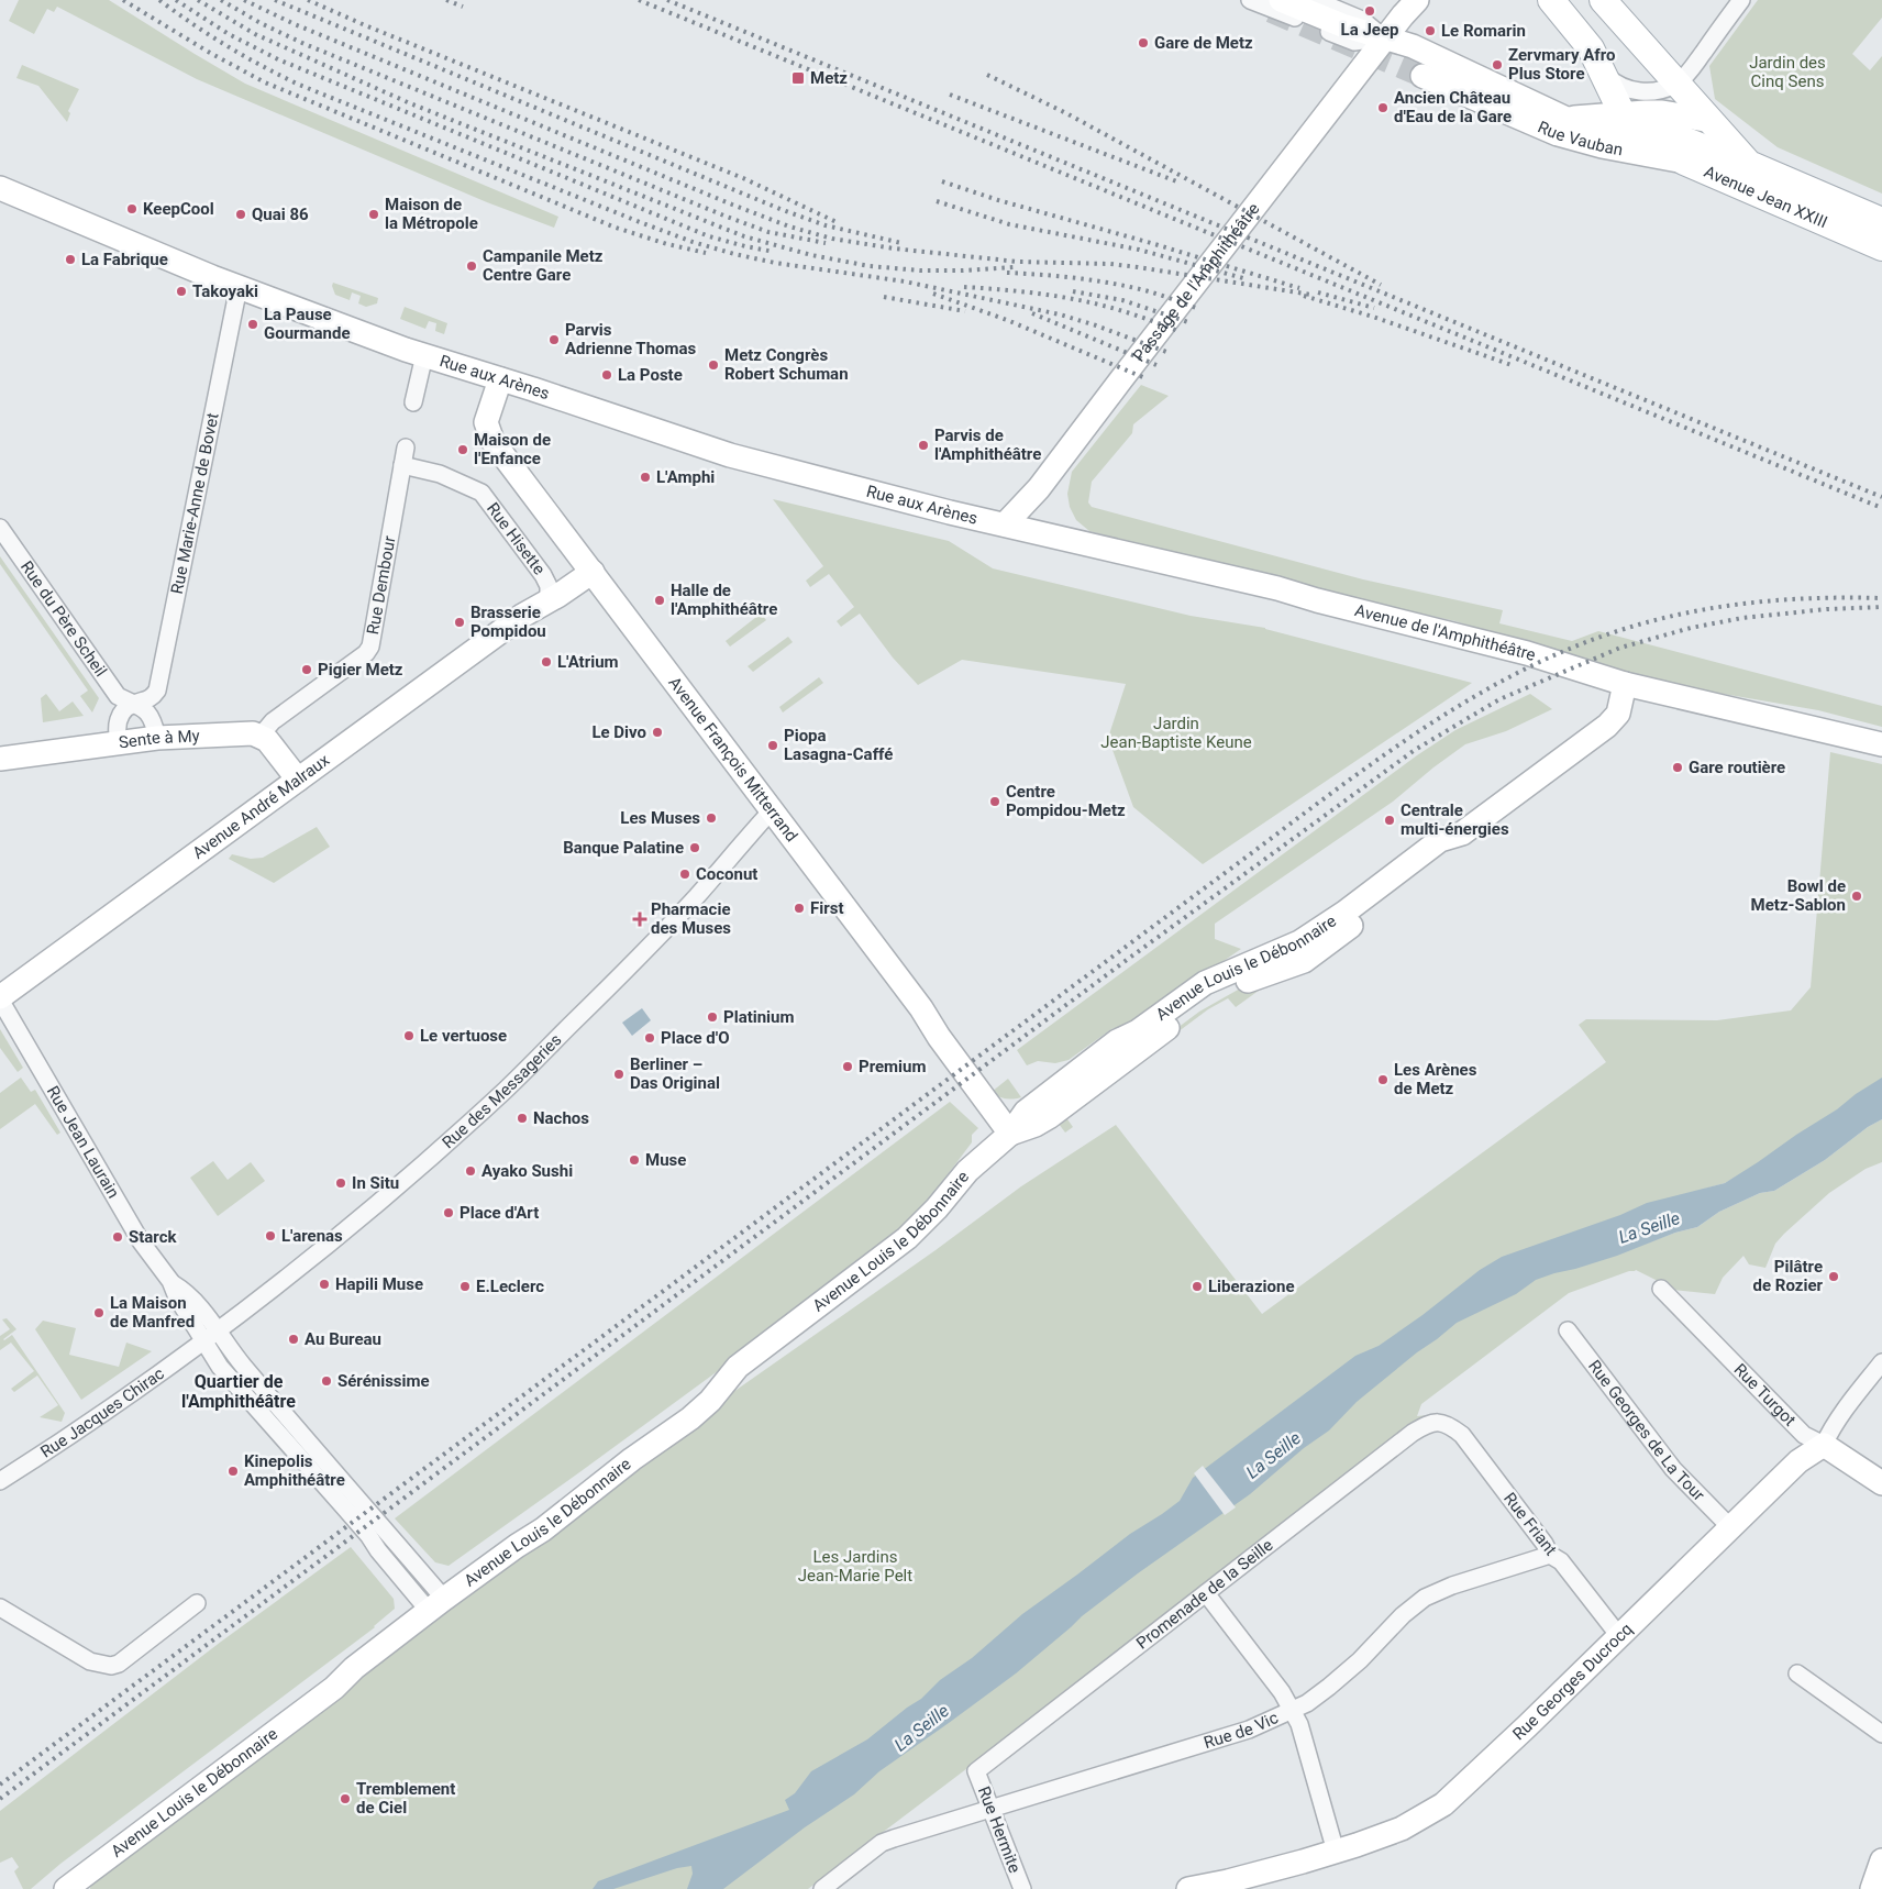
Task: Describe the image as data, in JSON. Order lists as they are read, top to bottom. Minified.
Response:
{"streets":{"main road":["Rue Vauban","Avenue Jean XXIII","Passage de l'Amphithéâtre","Rue aux Arènes","Avenue de l'Amphithéâtre","Sente à My","Avenue François Mitterrand","Avenue André Malraux","Avenue Louis le Débonnaire","Rue Turgot","Rue Georges Ducrocq"],"street":["Rue Marie-Anne de Bovet","Rue Hisette","Rue Dembour","Rue du Père Scheil","Rue des Messageries","Rue Jean Laurain","Rue Jacques Chirac","Rue Georges de La Tour","Rue Friant","Promenade de la Seille","Rue de Vic","Rue Hermite"]},"crossings":[["Rue Vauban","Avenue Jean XXIII"],["Rue Vauban","Passage de l'Amphithéâtre"],["Passage de l'Amphithéâtre","Rue aux Arènes"],["Passage de l'Amphithéâtre","Avenue de l'Amphithéâtre"],["Rue aux Arènes","Rue Marie-Anne de Bovet"],["Rue aux Arènes","Avenue de l'Amphithéâtre"],["Rue aux Arènes","Avenue François Mitterrand"],["Rue Marie-Anne de Bovet","Rue du Père Scheil"],["Rue Hisette","Rue Dembour"],["Rue Hisette","Avenue André Malraux"],["Rue Dembour","Sente à My"],["Rue du Père Scheil","Sente à My"],["Avenue de l'Amphithéâtre","Avenue Louis le Débonnaire"],["Avenue François Mitterrand","Avenue André Malraux"],["Avenue François Mitterrand","Avenue Louis le Débonnaire"],["Avenue François Mitterrand","Rue des Messageries"],["Avenue André Malraux","Rue Jean Laurain"],["Avenue Louis le Débonnaire","Rue Jean Laurain"],["Rue des Messageries","Rue Jean Laurain"],["Rue des Messageries","Rue Jacques Chirac"],["Rue Jean Laurain","Rue Jacques Chirac"],["Rue Turgot","Rue Georges Ducrocq"],["Rue Georges de La Tour","Rue Georges Ducrocq"],["Rue Friant","Promenade de la Seille"],["Rue Friant","Rue Georges Ducrocq"],["Rue Friant","Rue de Vic"],["Promenade de la Seille","Rue Hermite"],["Rue de Vic","Rue Hermite"]],"districts":["Quartier de l'Amphithéâtre"],"water":["La Seille"],"parks":["Jardin des Cinq Sens","Jardin Jean-Baptiste Keune","Les Jardins Jean-Marie Pelt"],"places":{"other":["La Jeep","Le Romarin","Gare de Metz","Zervmary Afro Plus Store","Ancien Château d'Eau de la Gare","KeepCool","Quai 86","Maison de la Métropole","La Fabrique","Campanile Metz Centre Gare","Takoyaki","La Pause Gourmande","Parvis Adrienne Thomas","Metz Congrès Robert Schuman","La Poste","Parvis de l'Amphithéâtre","Maison de l'Enfance","L'Amphi","Halle de l'Amphithéâtre","Brasserie Pompidou","L'Atrium","Pigier Metz","Le Divo","Piopa Lasagna-Caffé","Gare routière","Centre Pompidou-Metz","Les Muses","Centrale multi-énergies","Banque Palatine","Coconut","Bowl de Metz-Sablon","First","Platinium","Le vertuose","Place d'O","Premium","Berliner – Das Original","Les Arènes de Metz","Nachos","Muse","Ayako Sushi","In Situ","Place d'Art","L'arenas","Starck","Pilâtre de Rozier","Hapili Muse","E.Leclerc","Liberazione","La Maison de Manfred","Au Bureau","Sérénissime","Kinepolis Amphithéâtre","Tremblement de Ciel"],"transit":["Metz"],"health":["Pharmacie des Muses"]}}
